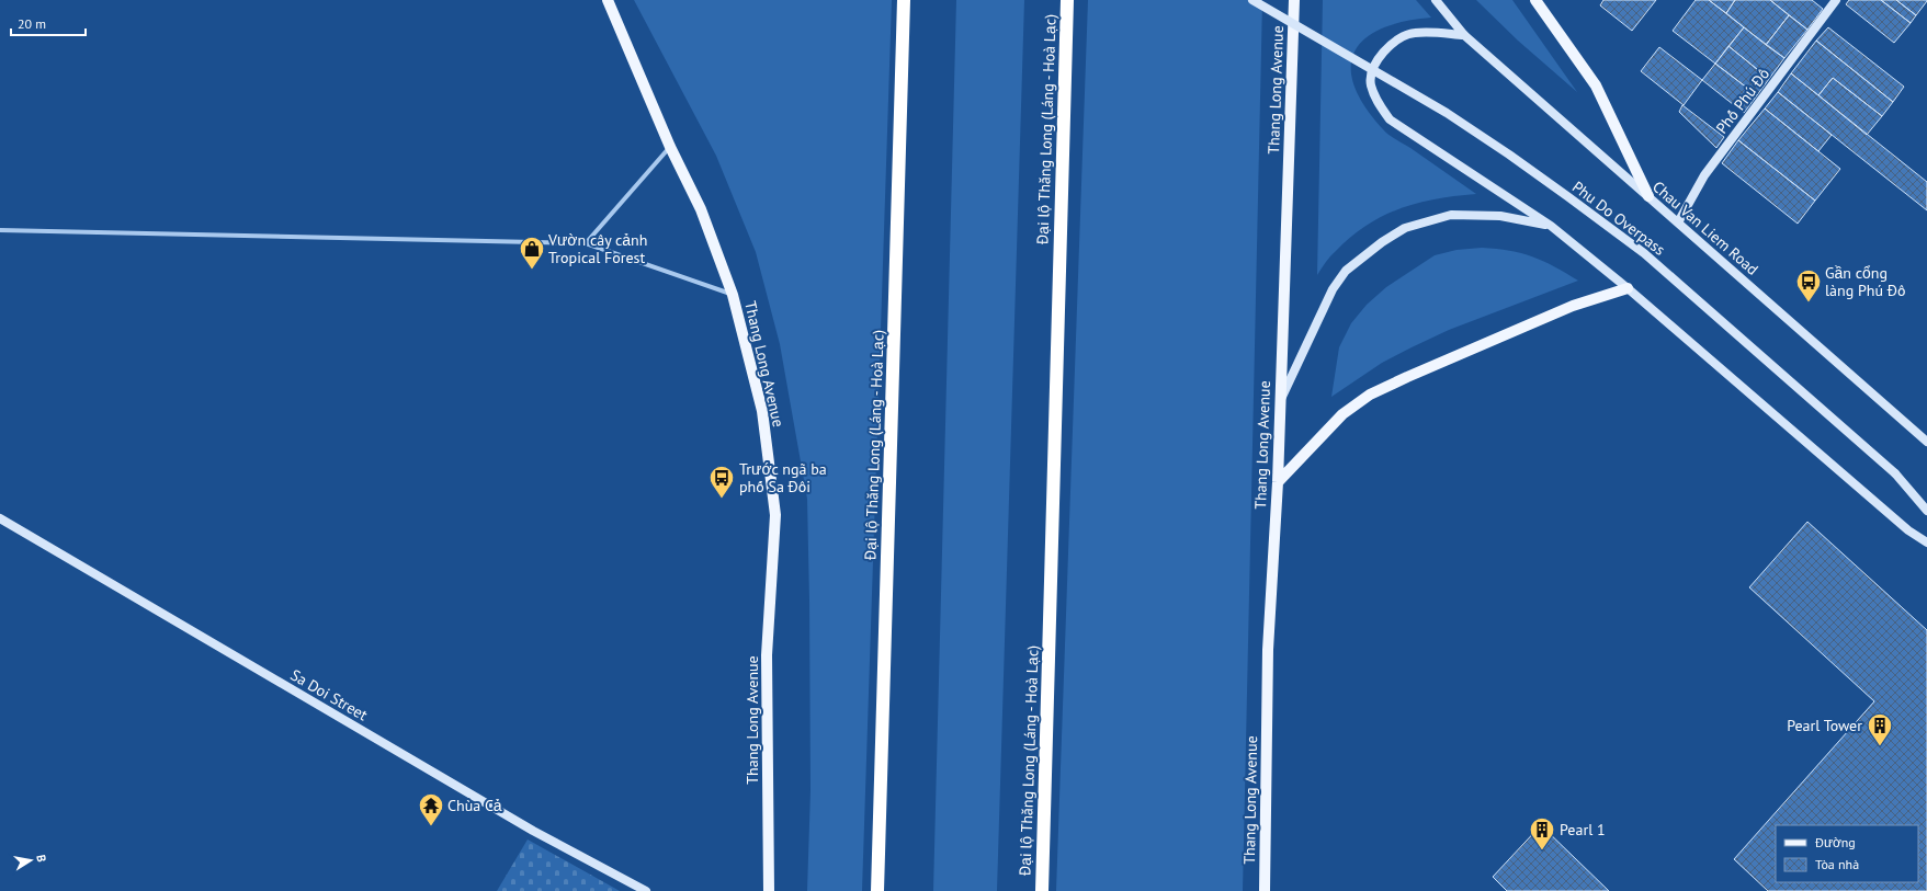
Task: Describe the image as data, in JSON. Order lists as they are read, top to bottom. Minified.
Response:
{"streets":{"highway":["Đại lộ Thăng Long (Láng - Hoà Lạc)"],"main road":["Thang Long Avenue","Phố Phú Đô","Phu Do Overpass","Chau Van Liem Road","Sa Doi Street"]},"crossings":[["Phố Phú Đô","Chau Van Liem Road"]],"places":{"shop":["Vườn cây cảnh Tropical Forest"],"bus stop":["Gần cổng làng Phú Đô","Trước ngã ba phố Sa Đôi"],"building":["Pearl Tower","Pearl 1"],"temple":["Chùa Cả"]},"legend":["Đường","Tòa nhà"],"scale_bar":"20 m","north":"right"}
